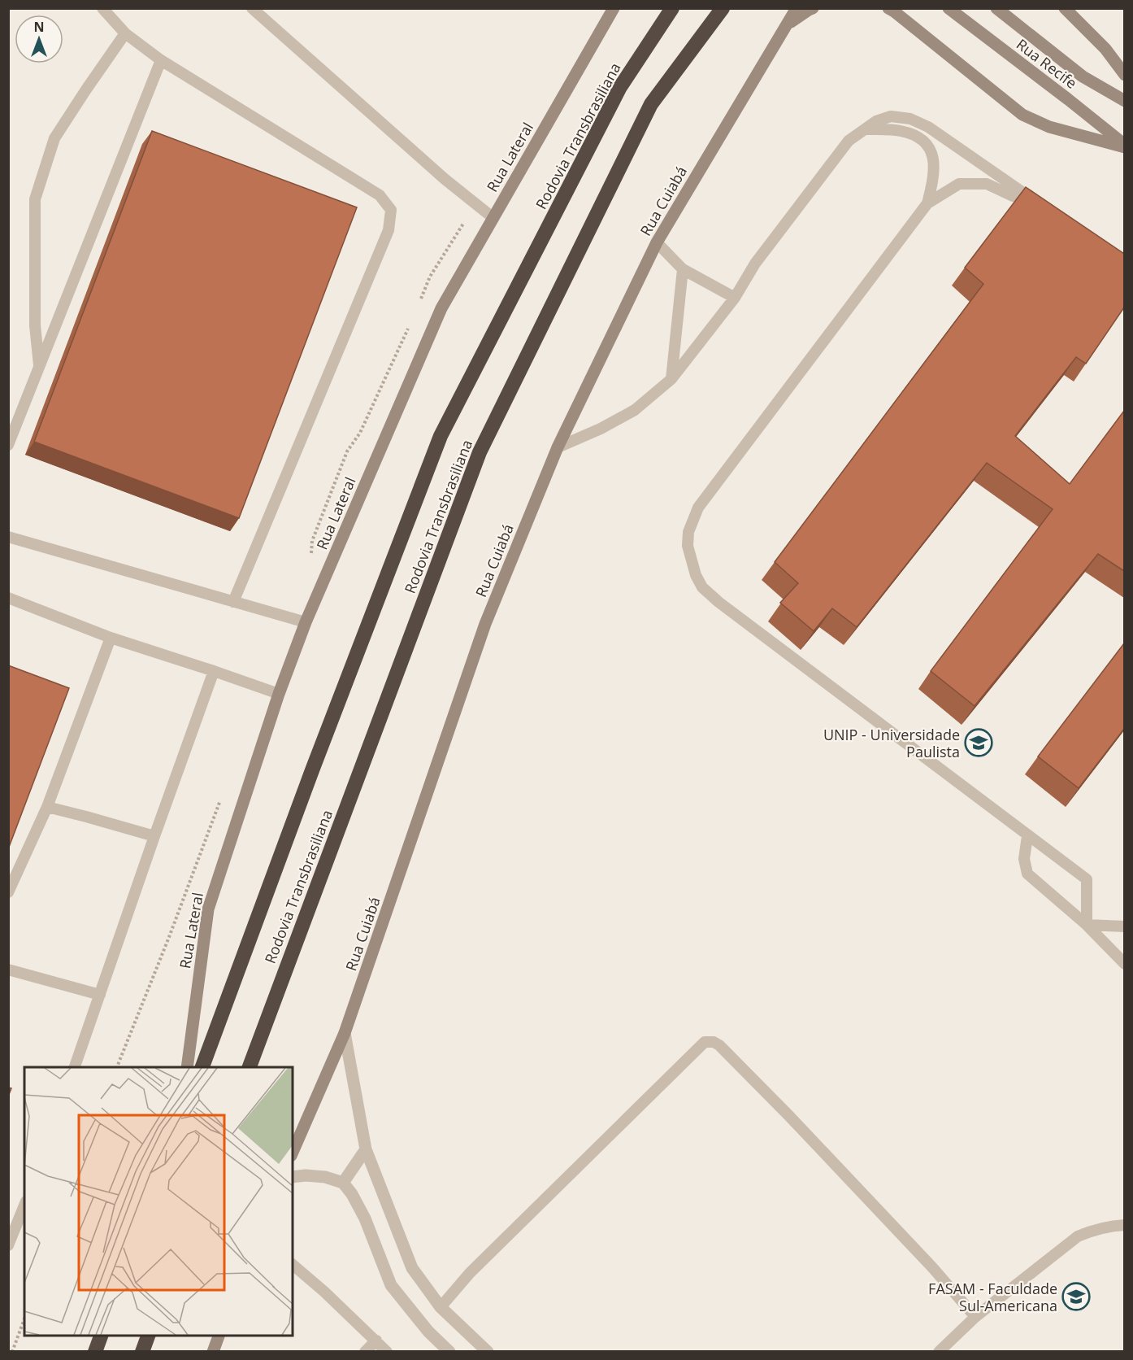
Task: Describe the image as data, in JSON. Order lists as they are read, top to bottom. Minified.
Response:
{"streets":{"highway":["Rodovia Transbrasiliana"],"main road":["Rua Recife","Rua Lateral","Rua Cuiabá"]},"places":{"school or university":["UNIP - Universidade Paulista","FASAM - Faculdade Sul-Americana"]},"north":"top"}
